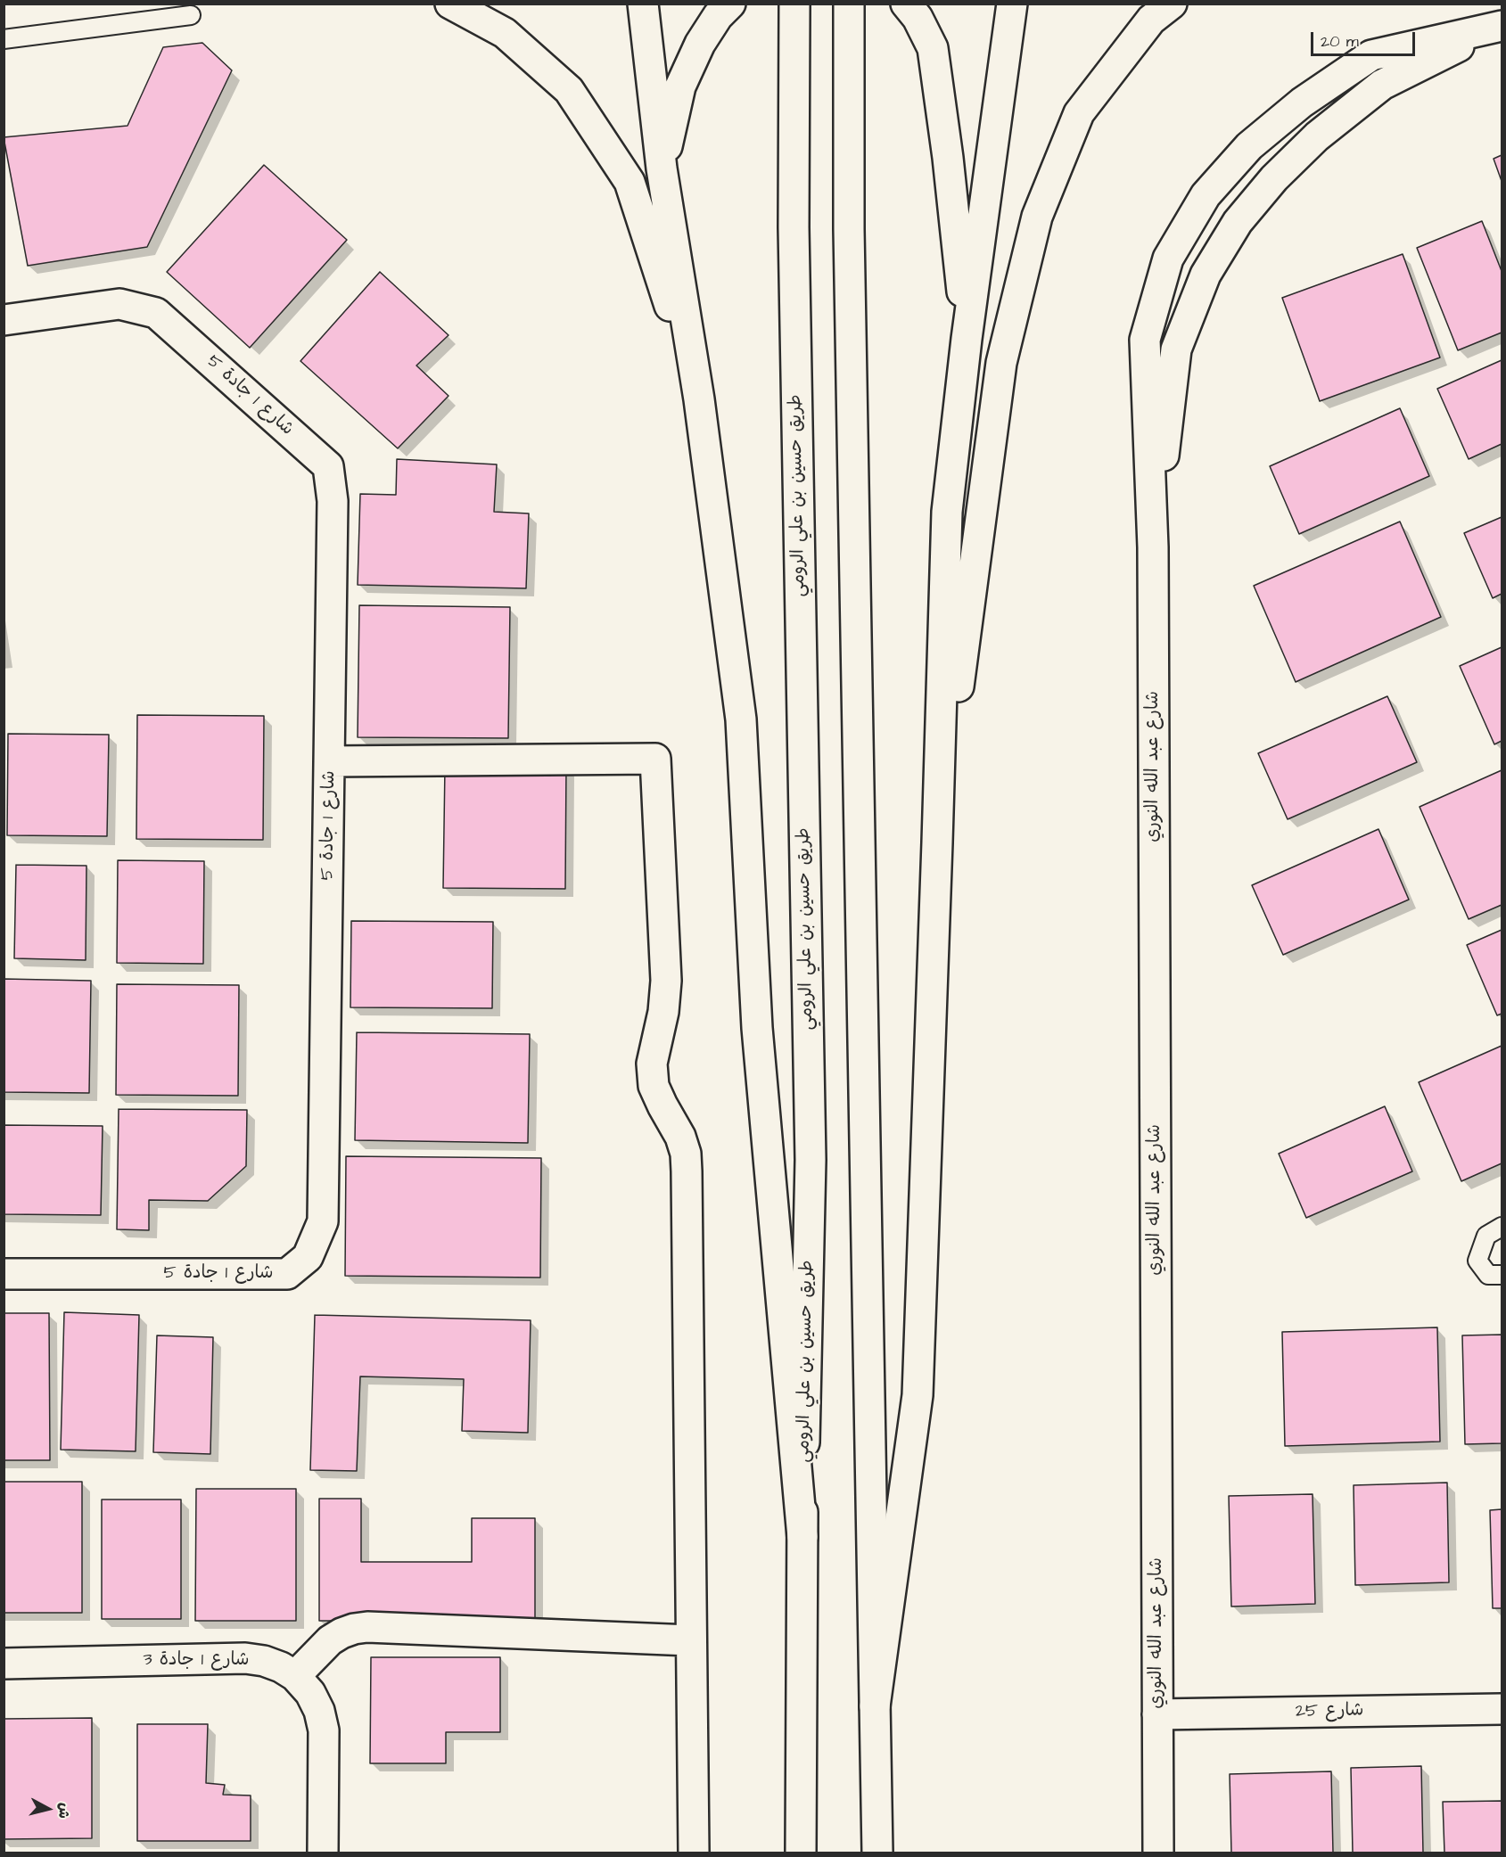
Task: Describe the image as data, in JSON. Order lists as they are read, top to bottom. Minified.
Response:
{"streets":{"main road":["شارع 1 جادة 5","طريق حسين بن علي الرومي","شارع عبد الله النوري","شارع 1 جادة 3","شارع 25"]},"crossings":[["شارع عبد الله النوري","شارع 25"]],"scale_bar":"20 m","north":"right"}
